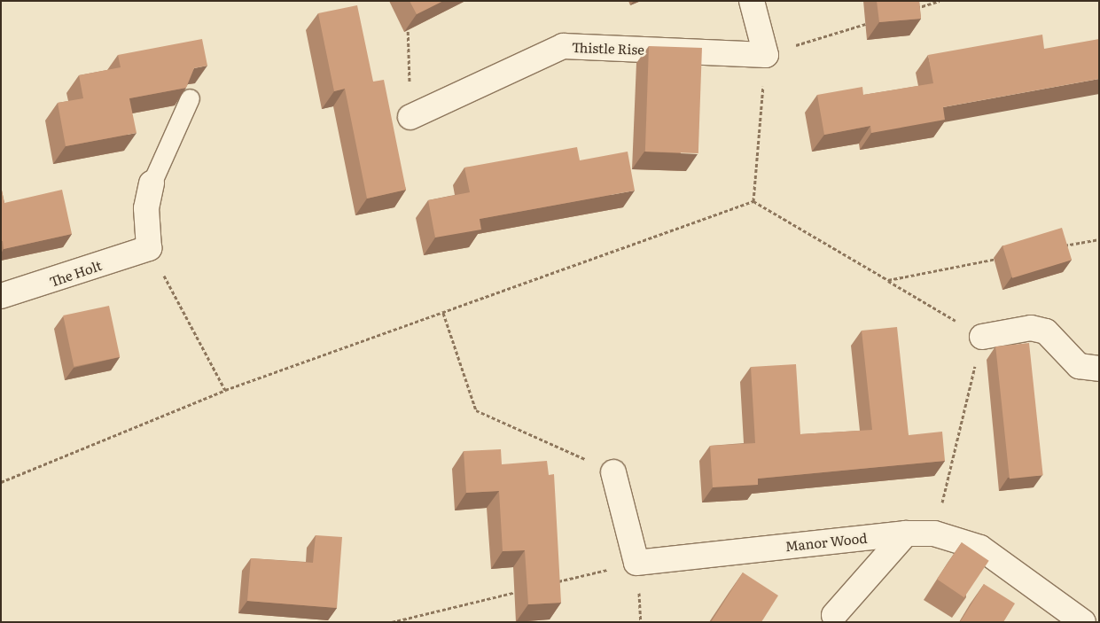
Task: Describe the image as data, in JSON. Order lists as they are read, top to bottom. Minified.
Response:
{"streets":{"street":["Thistle Rise","The Holt","Manor Wood"]}}
